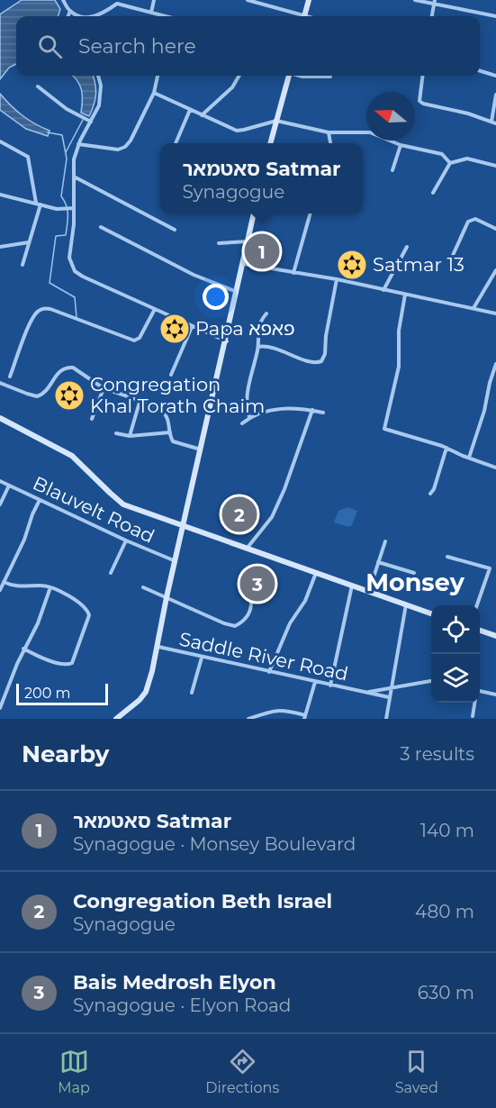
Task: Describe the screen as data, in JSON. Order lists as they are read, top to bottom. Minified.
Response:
{"streets":{"street":["Blauvelt Road","Saddle River Road"]},"districts":["Monsey"],"places":{"synagogue":["Satmar 13","Papa פאפא","Congregation Khal Torath Chaim"]},"scale_bar":"200 m","north":"left","page":{"search":"Search here","popup":["סאטמאר Satmar","Synagogue"],"pins":["1","2","3"],"scale":"200 m","heading":["Nearby","3 results"],"list":[{"mark":"1","name":"סאטמאר Satmar","note":"Synagogue · Monsey Boulevard","value":"140 m"},{"mark":"2","name":"Congregation Beth Israel","note":"Synagogue","value":"480 m"},{"mark":"3","name":"Bais Medrosh Elyon","note":"Synagogue · Elyon Road","value":"630 m"}],"nav":["Map","Directions","Saved"]}}
